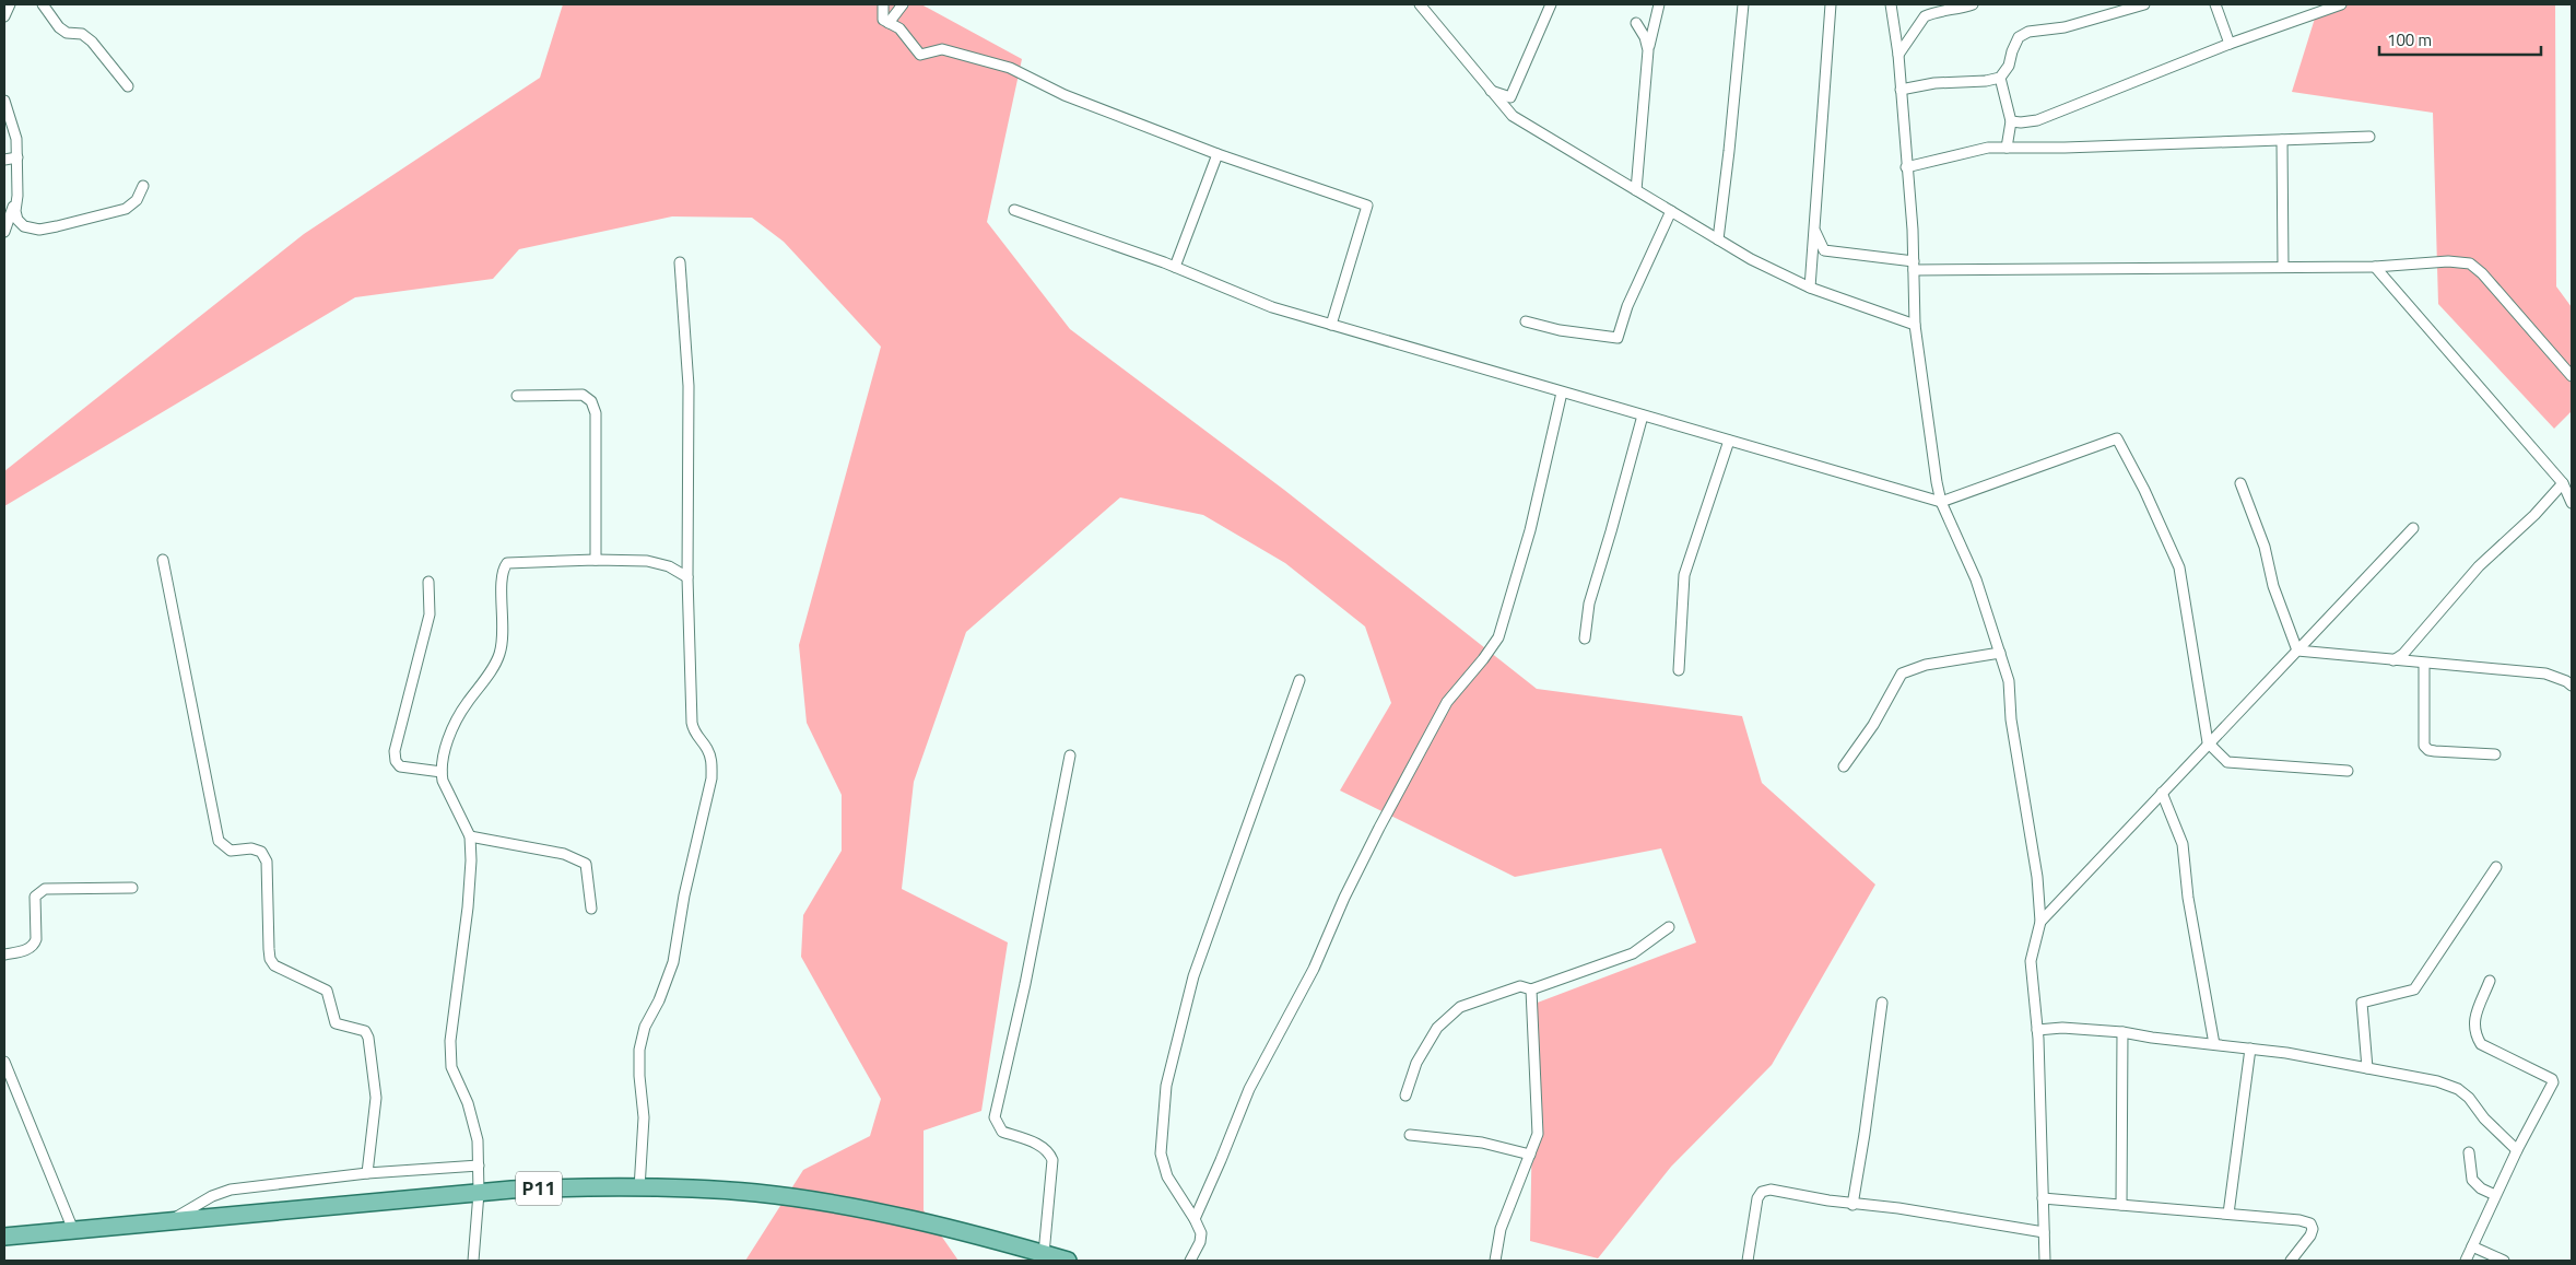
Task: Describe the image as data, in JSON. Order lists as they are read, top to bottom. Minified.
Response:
{"streets":{"main road":["P11"]},"scale_bar":"100 m"}
